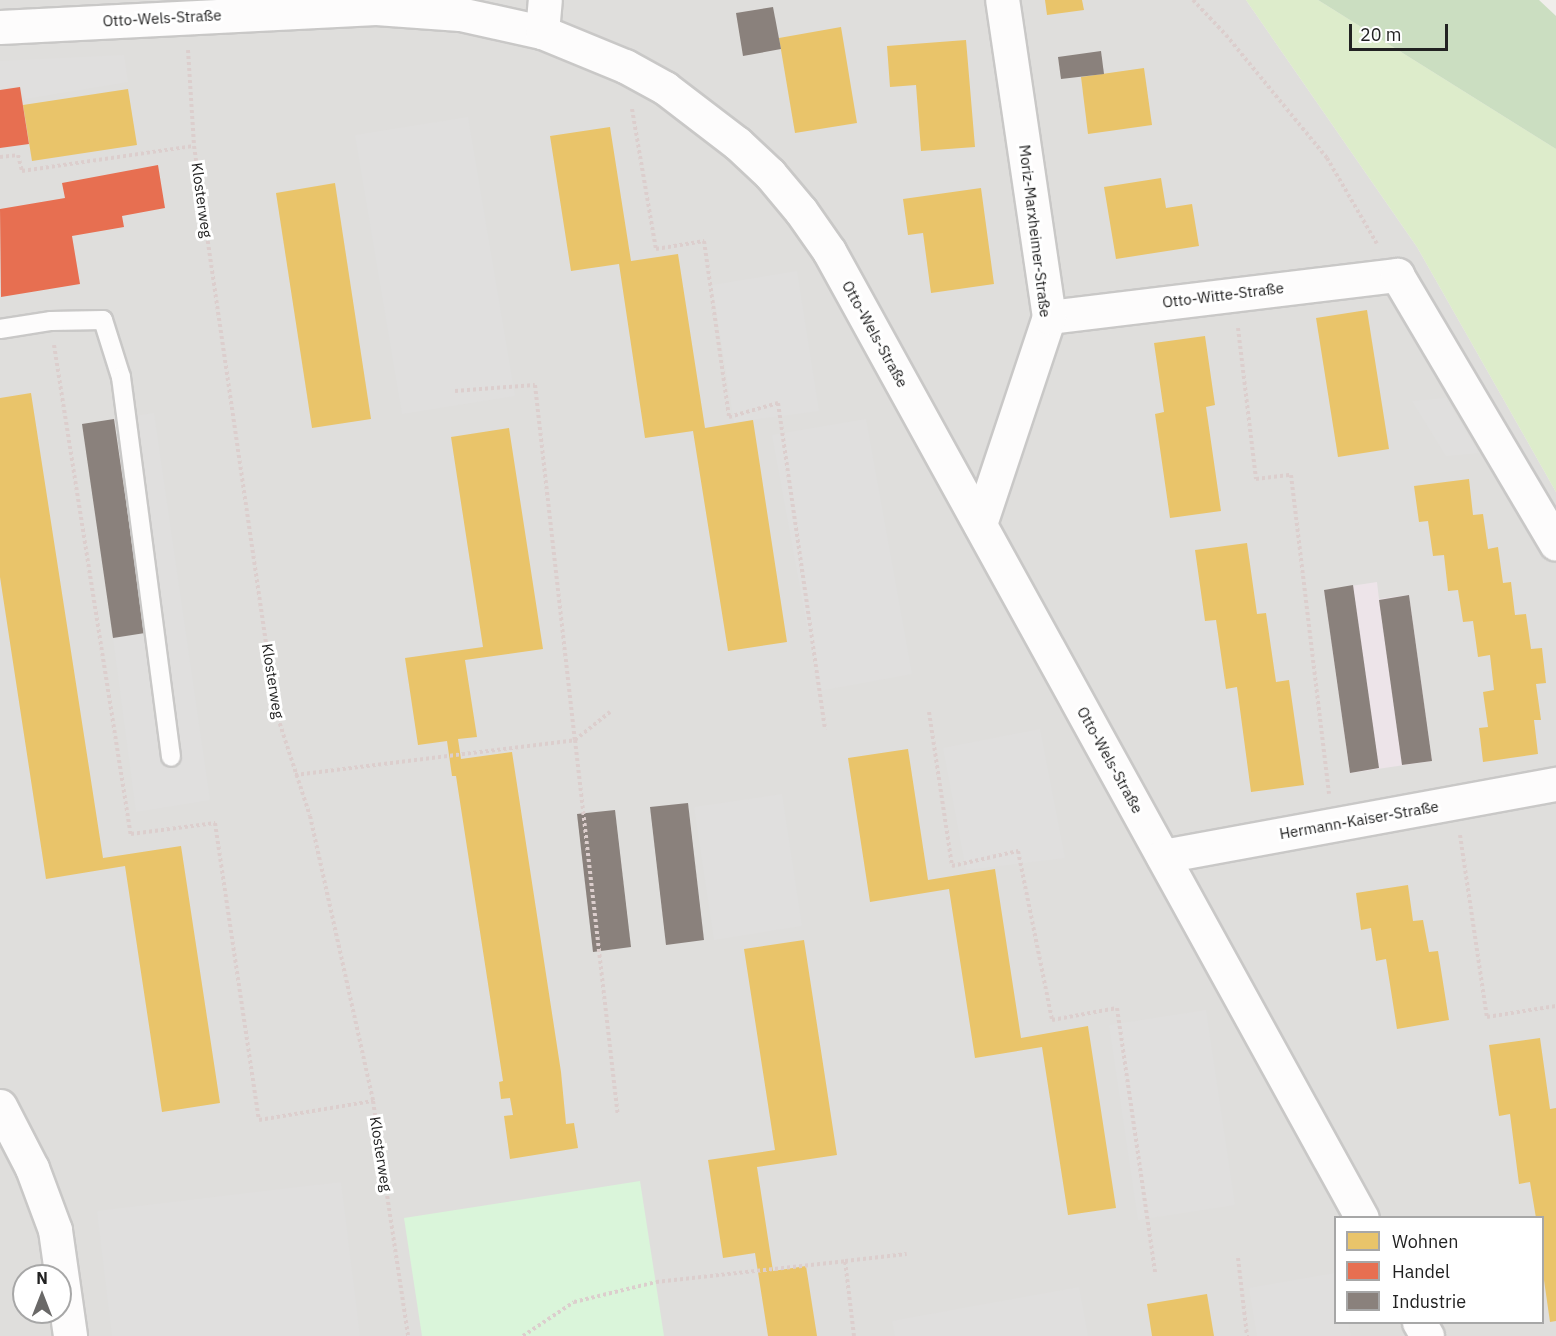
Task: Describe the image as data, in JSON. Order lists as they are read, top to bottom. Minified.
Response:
{"streets":{"street":["Otto-Wels-Straße","Moriz-Marxheimer-Straße","Otto-Witte-Straße","Hermann-Kaiser-Straße"],"path":["Klosterweg"]},"crossings":[["Otto-Wels-Straße","Klosterweg"],["Otto-Wels-Straße","Moriz-Marxheimer-Straße"],["Otto-Wels-Straße","Hermann-Kaiser-Straße"],["Moriz-Marxheimer-Straße","Otto-Witte-Straße"]],"legend":["Wohnen","Handel","Industrie"],"scale_bar":"20 m","north":"top"}
